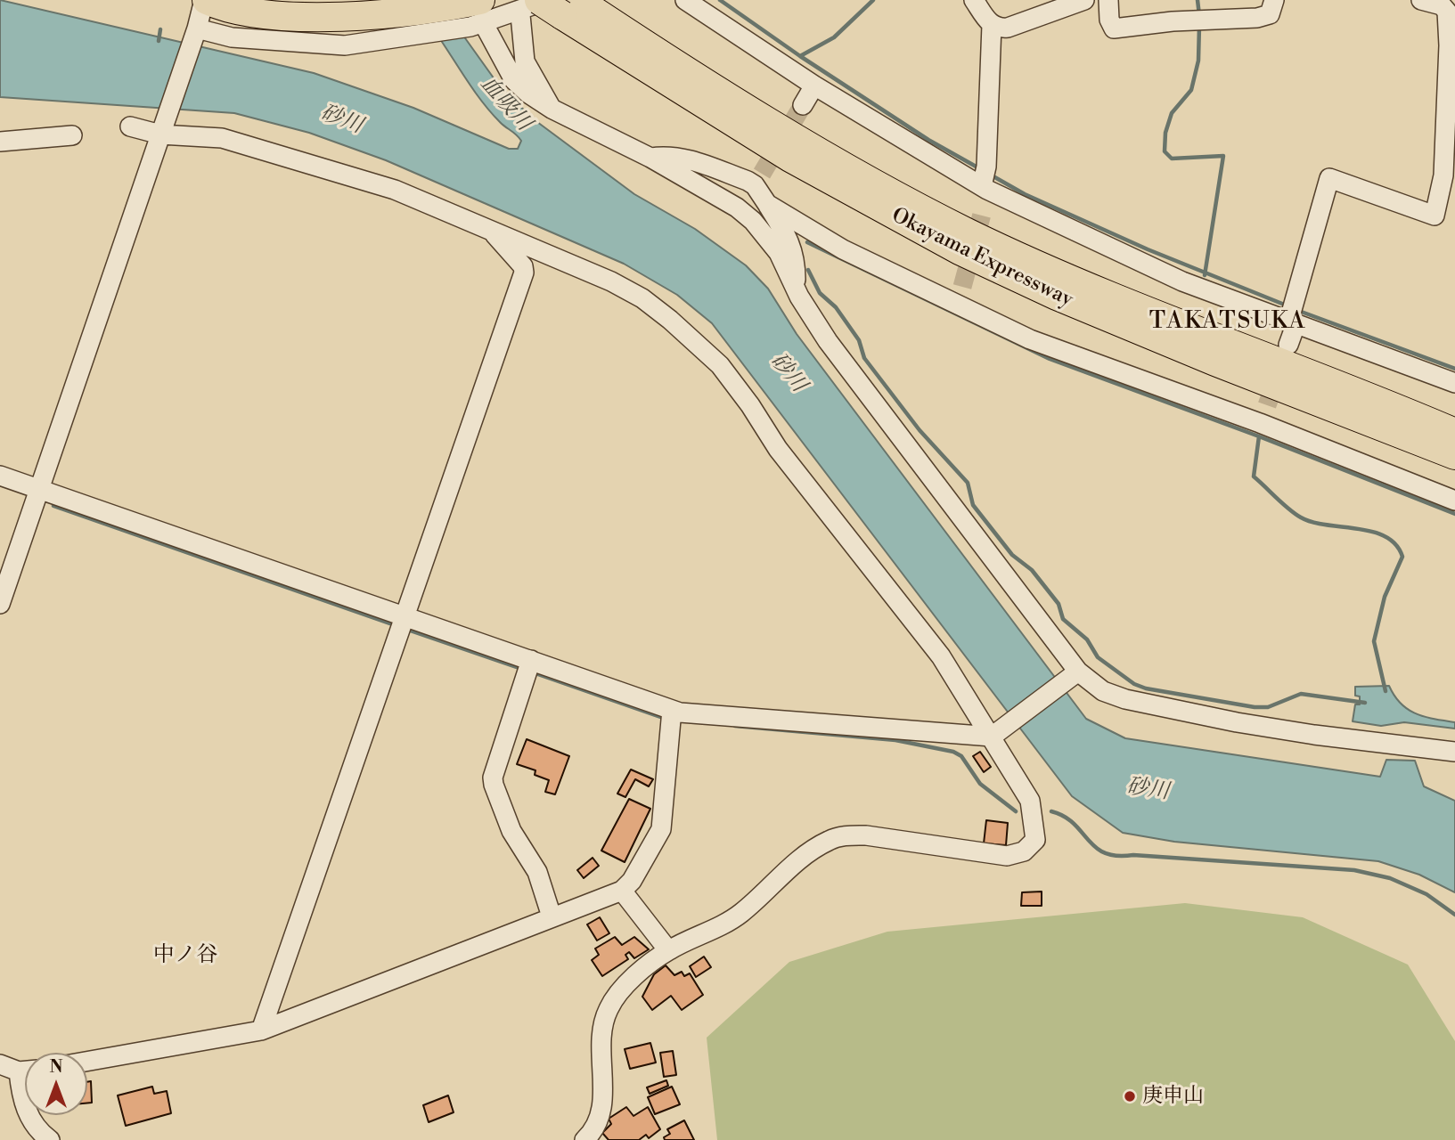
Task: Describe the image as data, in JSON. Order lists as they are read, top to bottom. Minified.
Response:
{"streets":{"highway":["Okayama Expressway"]},"districts":["TAKATSUKA","中ノ谷"],"water":["血吸川","砂川"],"places":["庚申山"],"north":"top"}
